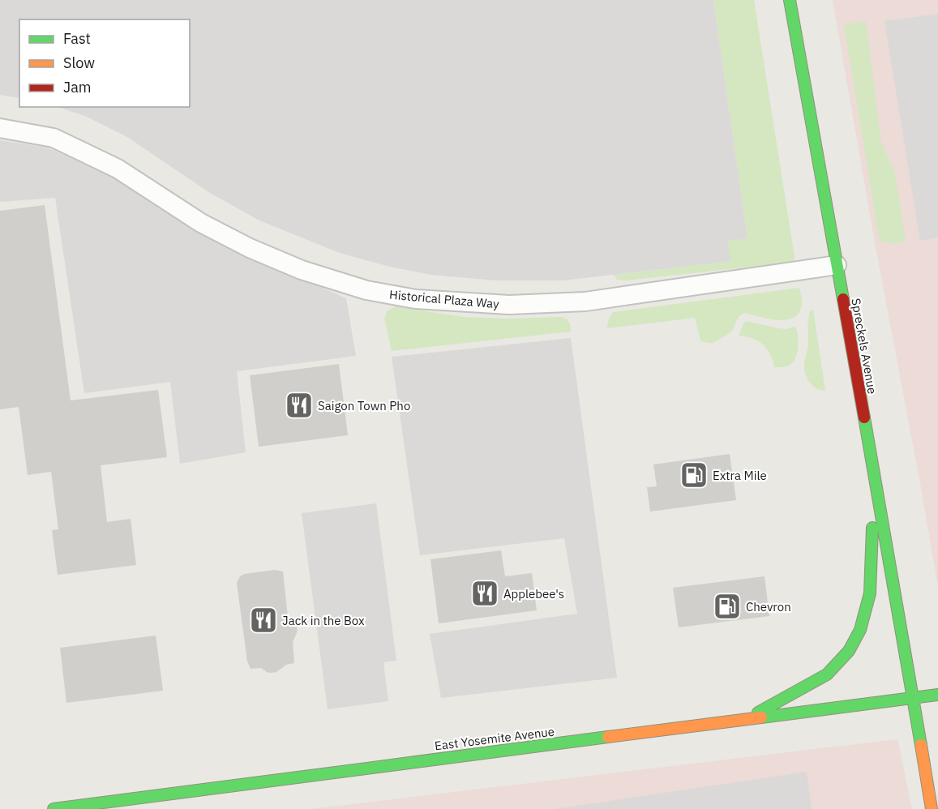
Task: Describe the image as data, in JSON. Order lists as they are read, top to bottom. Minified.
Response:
{"streets":{"main road":["Spreckels Avenue","East Yosemite Avenue"],"street":["Historical Plaza Way"]},"crossings":[["Historical Plaza Way","Spreckels Avenue"],["Spreckels Avenue","East Yosemite Avenue"]],"places":{"restaurant":["Saigon Town Pho","Applebee's","Jack in the Box"],"fuel station":["Extra Mile","Chevron"]},"legend":["Fast","Slow","Jam"]}
